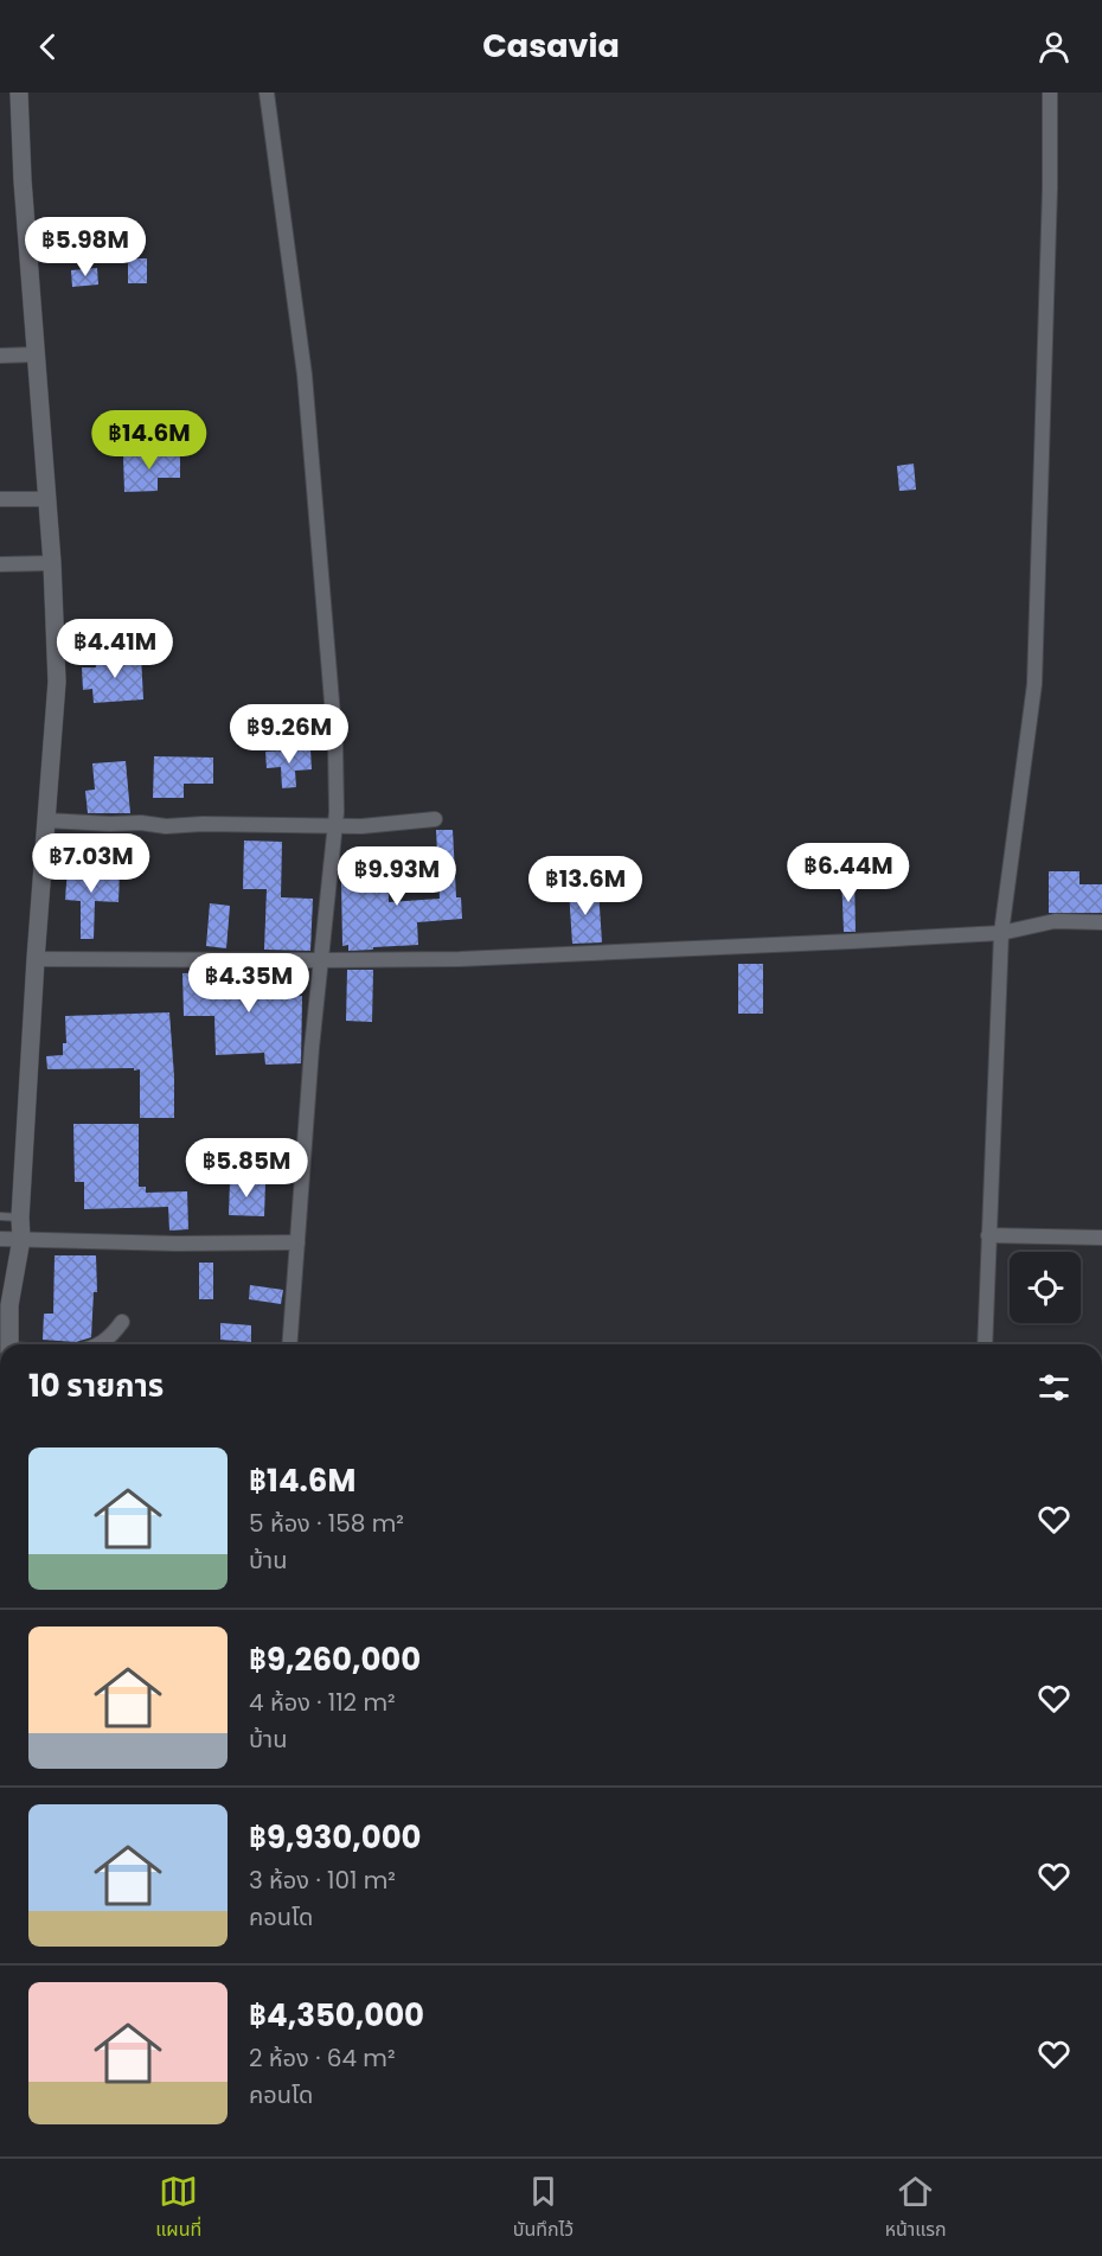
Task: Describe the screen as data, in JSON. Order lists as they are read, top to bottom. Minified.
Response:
{"page":{"header":"Casavia","price":["฿5.98M","฿14.6M","฿4.41M","฿9.26M","฿7.03M","฿6.44M","฿9.93M","฿13.6M","฿4.35M","฿5.85M"],"heading":"10 รายการ","list":[{"name":"฿14.6M","note":"5 ห้อง · 158 m² · บ้าน"},{"name":"฿9,260,000","note":"4 ห้อง · 112 m² · บ้าน"},{"name":"฿9,930,000","note":"3 ห้อง · 101 m² · คอนโด"},{"name":"฿4,350,000","note":"2 ห้อง · 64 m² · คอนโด"}],"tabs":["แผนที่","บันทึกไว้","หน้าแรก"]}}
